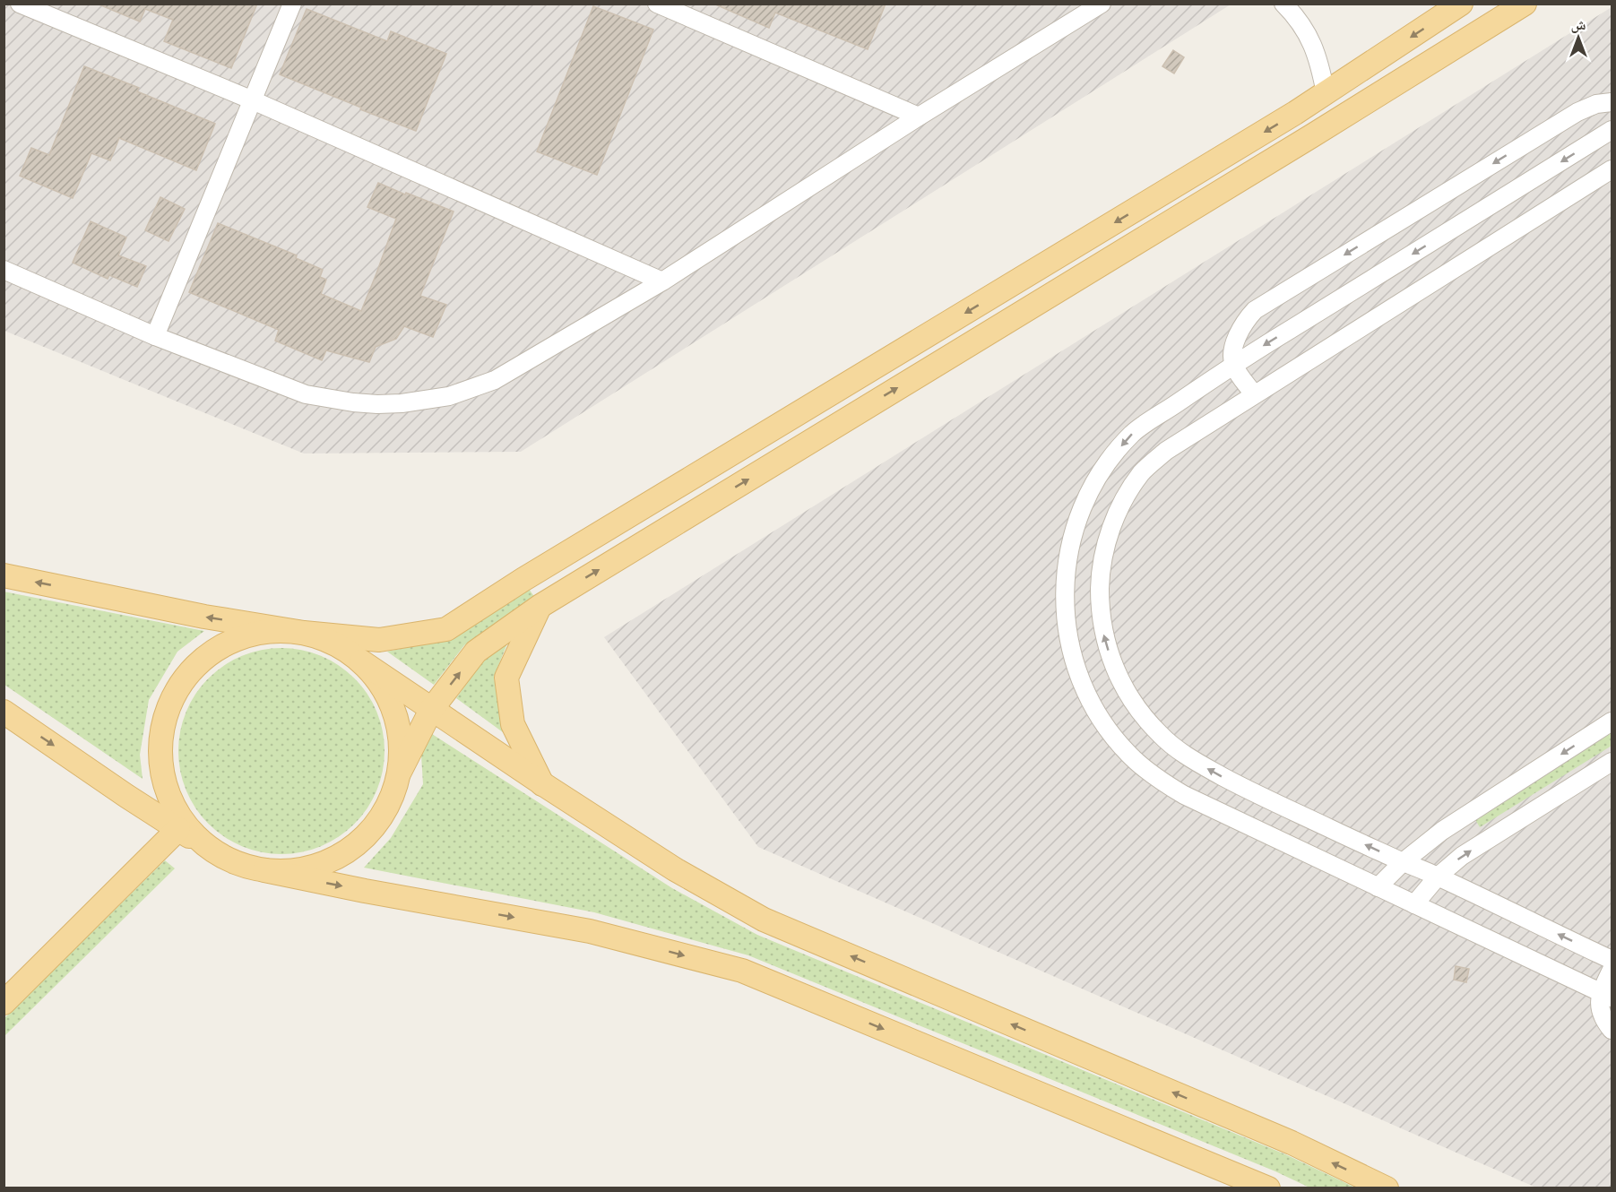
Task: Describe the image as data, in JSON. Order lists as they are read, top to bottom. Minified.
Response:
{"north":"top"}
